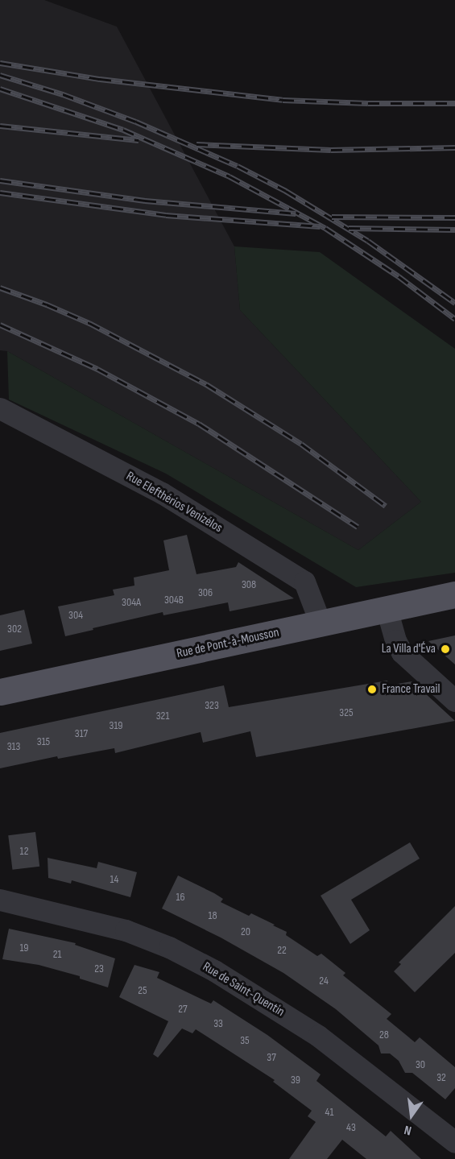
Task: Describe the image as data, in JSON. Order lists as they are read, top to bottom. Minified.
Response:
{"streets":{"main road":["Rue de Pont-à-Mousson"],"street":["Rue Elefthérios Venizélos","Rue de Saint-Quentin"]},"crossings":[["Rue Elefthérios Venizélos","Rue de Pont-à-Mousson"]],"places":["La Villa d'Éva","France Travail"],"house_numbers":["308","306","304B","304A","304","302","323","325","321","319","317","315","313","12","14","16","18","20","19","22","21","23","24","25","27","33","28","35","37","30","32","39","41","43"],"north":"bottom"}
